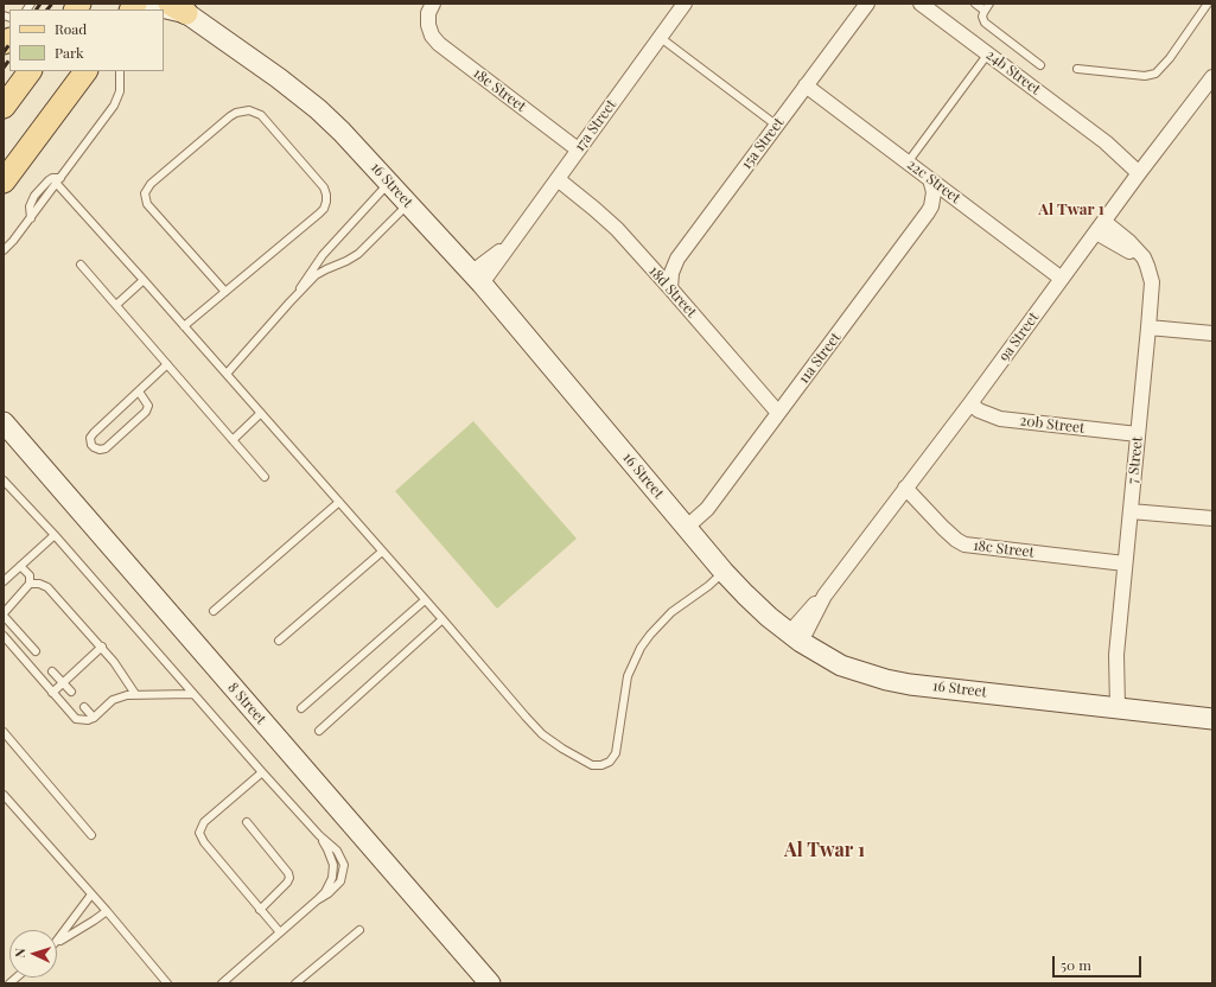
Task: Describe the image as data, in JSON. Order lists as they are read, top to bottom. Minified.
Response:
{"streets":{"street":["24b Street","18e Street","17a Street","15a Street","22c Street","16 Street","18d Street","9a Street","11a Street","20b Street","7 Street","18c Street","8 Street"]},"crossings":[["24b Street","9a Street"],["18e Street","17a Street"],["17a Street","16 Street"],["17a Street","18d Street"],["15a Street","22c Street"],["15a Street","18d Street"],["22c Street","9a Street"],["22c Street","11a Street"],["16 Street","9a Street"],["16 Street","11a Street"],["16 Street","7 Street"],["18d Street","11a Street"],["9a Street","20b Street"],["9a Street","7 Street"],["9a Street","18c Street"],["20b Street","7 Street"],["7 Street","18c Street"]],"districts":["Al Twar 1","Al Twar 1"],"legend":["Road","Park"],"scale_bar":"50 m","north":"left"}
